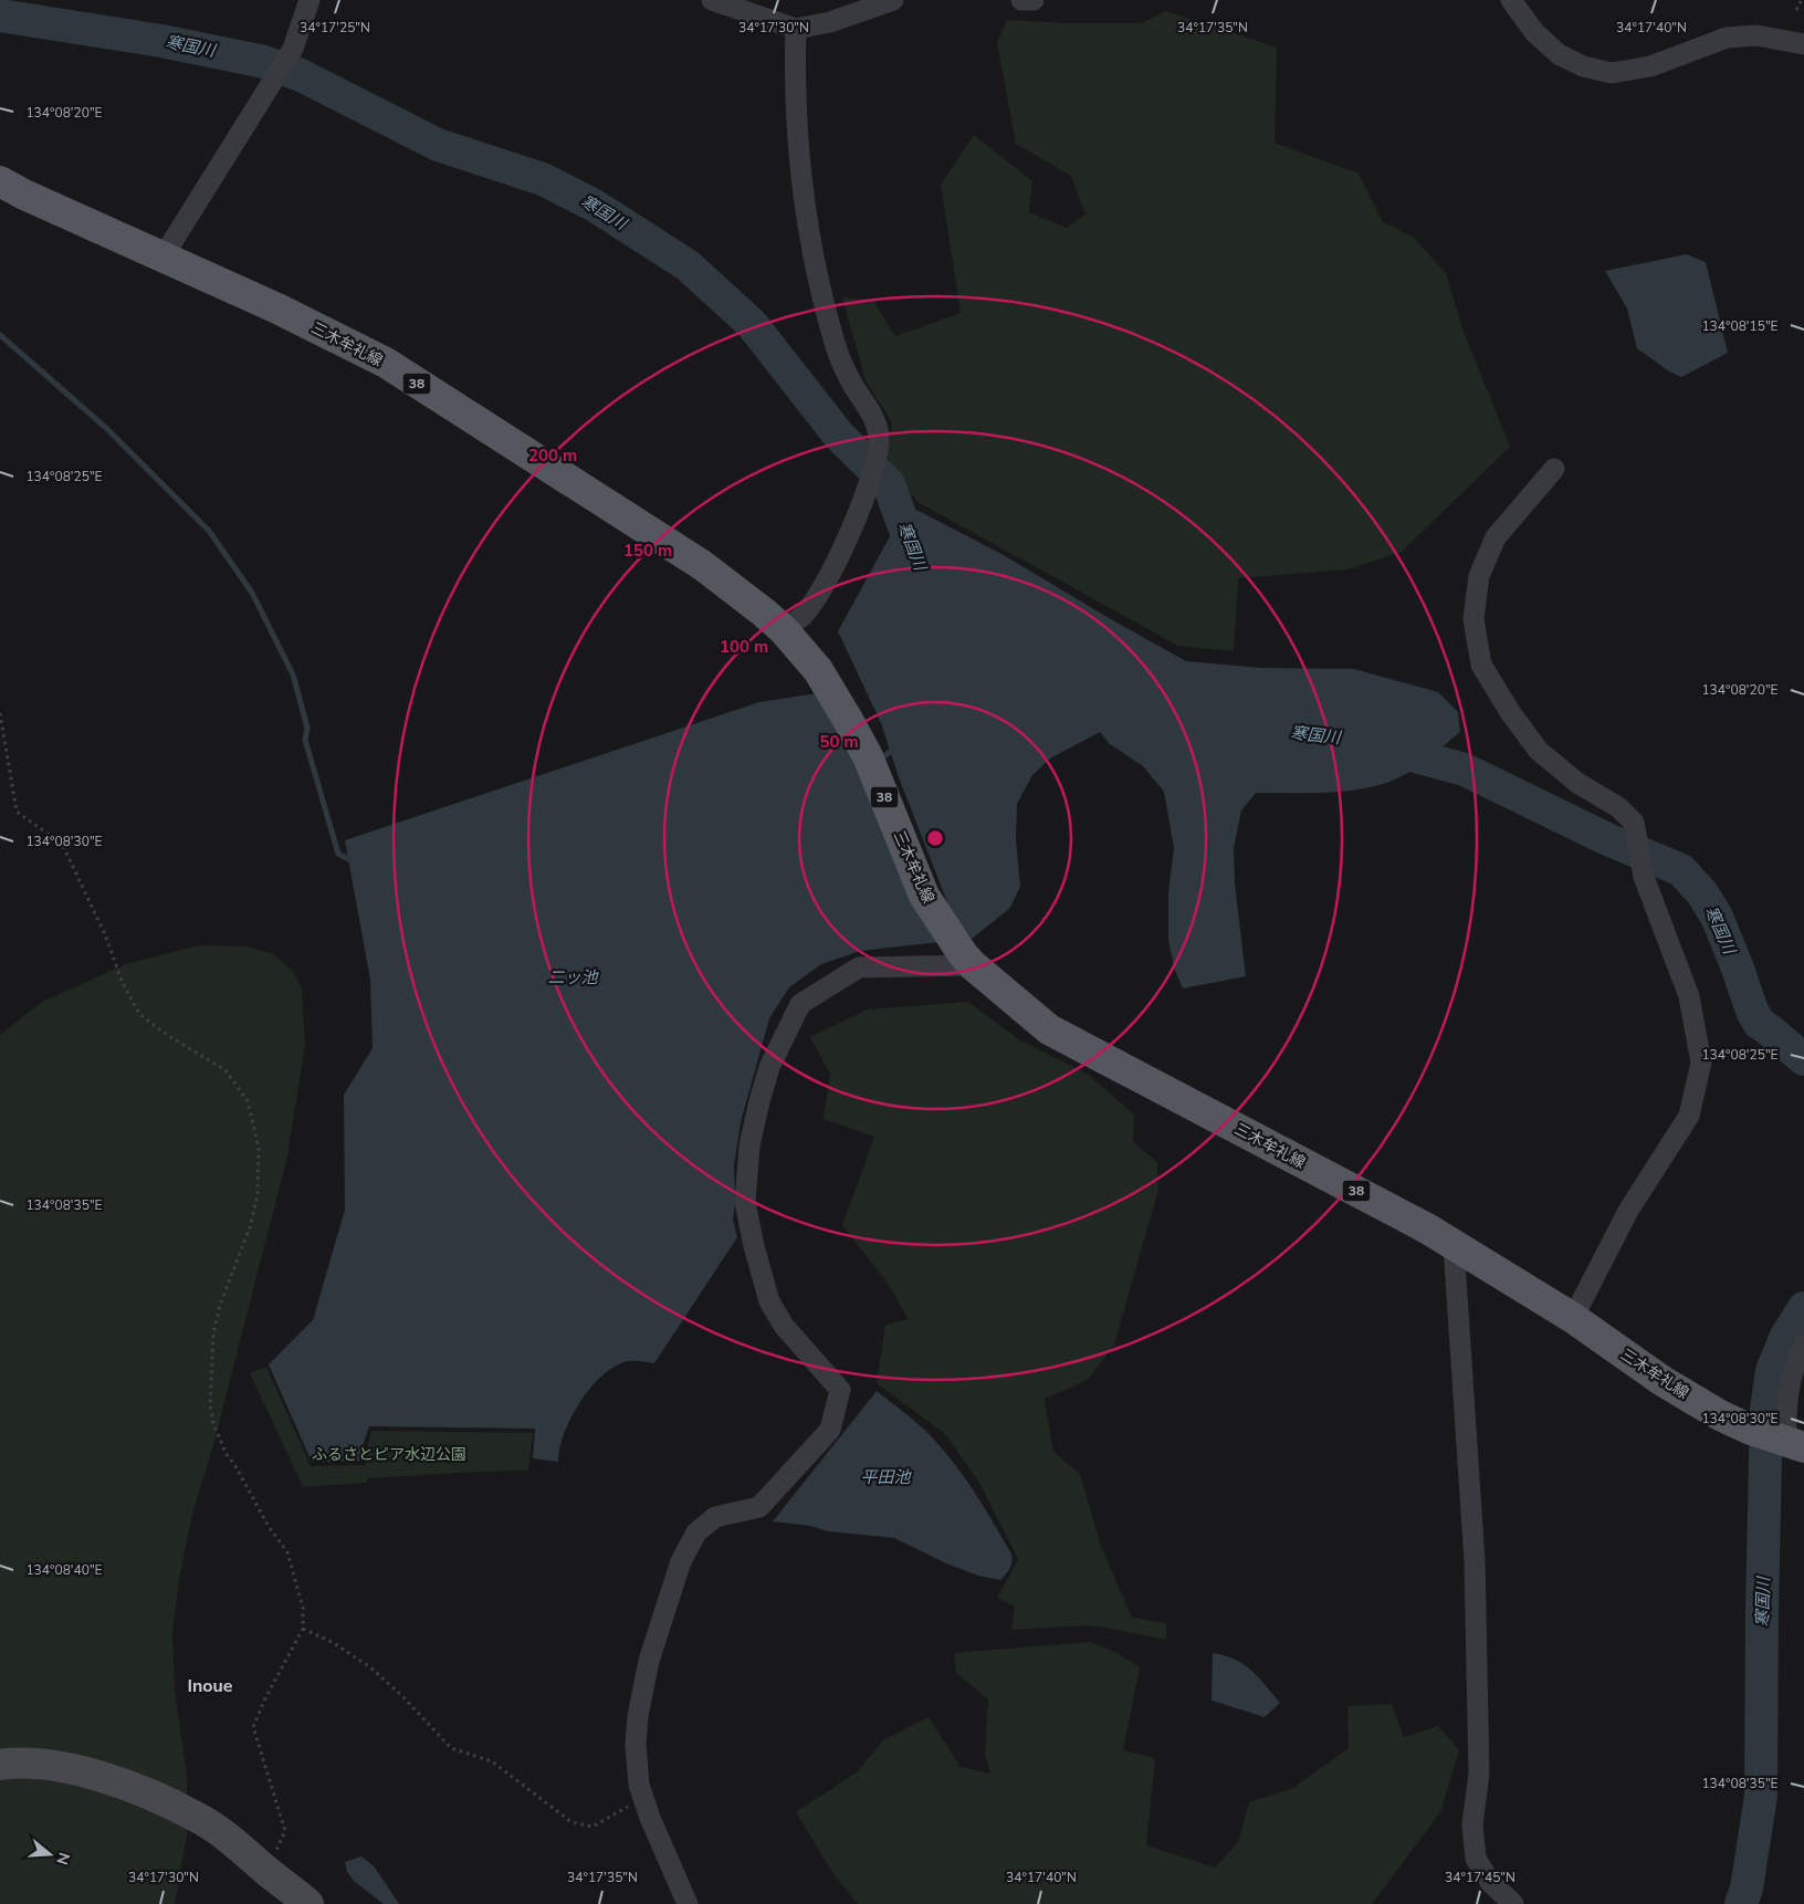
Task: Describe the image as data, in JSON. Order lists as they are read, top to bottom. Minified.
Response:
{"streets":{"main road":["三木牟礼線","38"]},"districts":["Inoue"],"water":["寒国川","二ッ池","平田池"],"parks":["ふるさとピア水辺公園"],"north":"right","coordinates":["34°17'25\"N","34°17'30\"N","34°17'35\"N","34°17'40\"N","134°08'20\"E","134°08'15\"E","134°08'25\"E","134°08'30\"E","134°08'35\"E","134°08'40\"E","34°17'45\"N"],"rings":["200 m","150 m","100 m","50 m"]}
